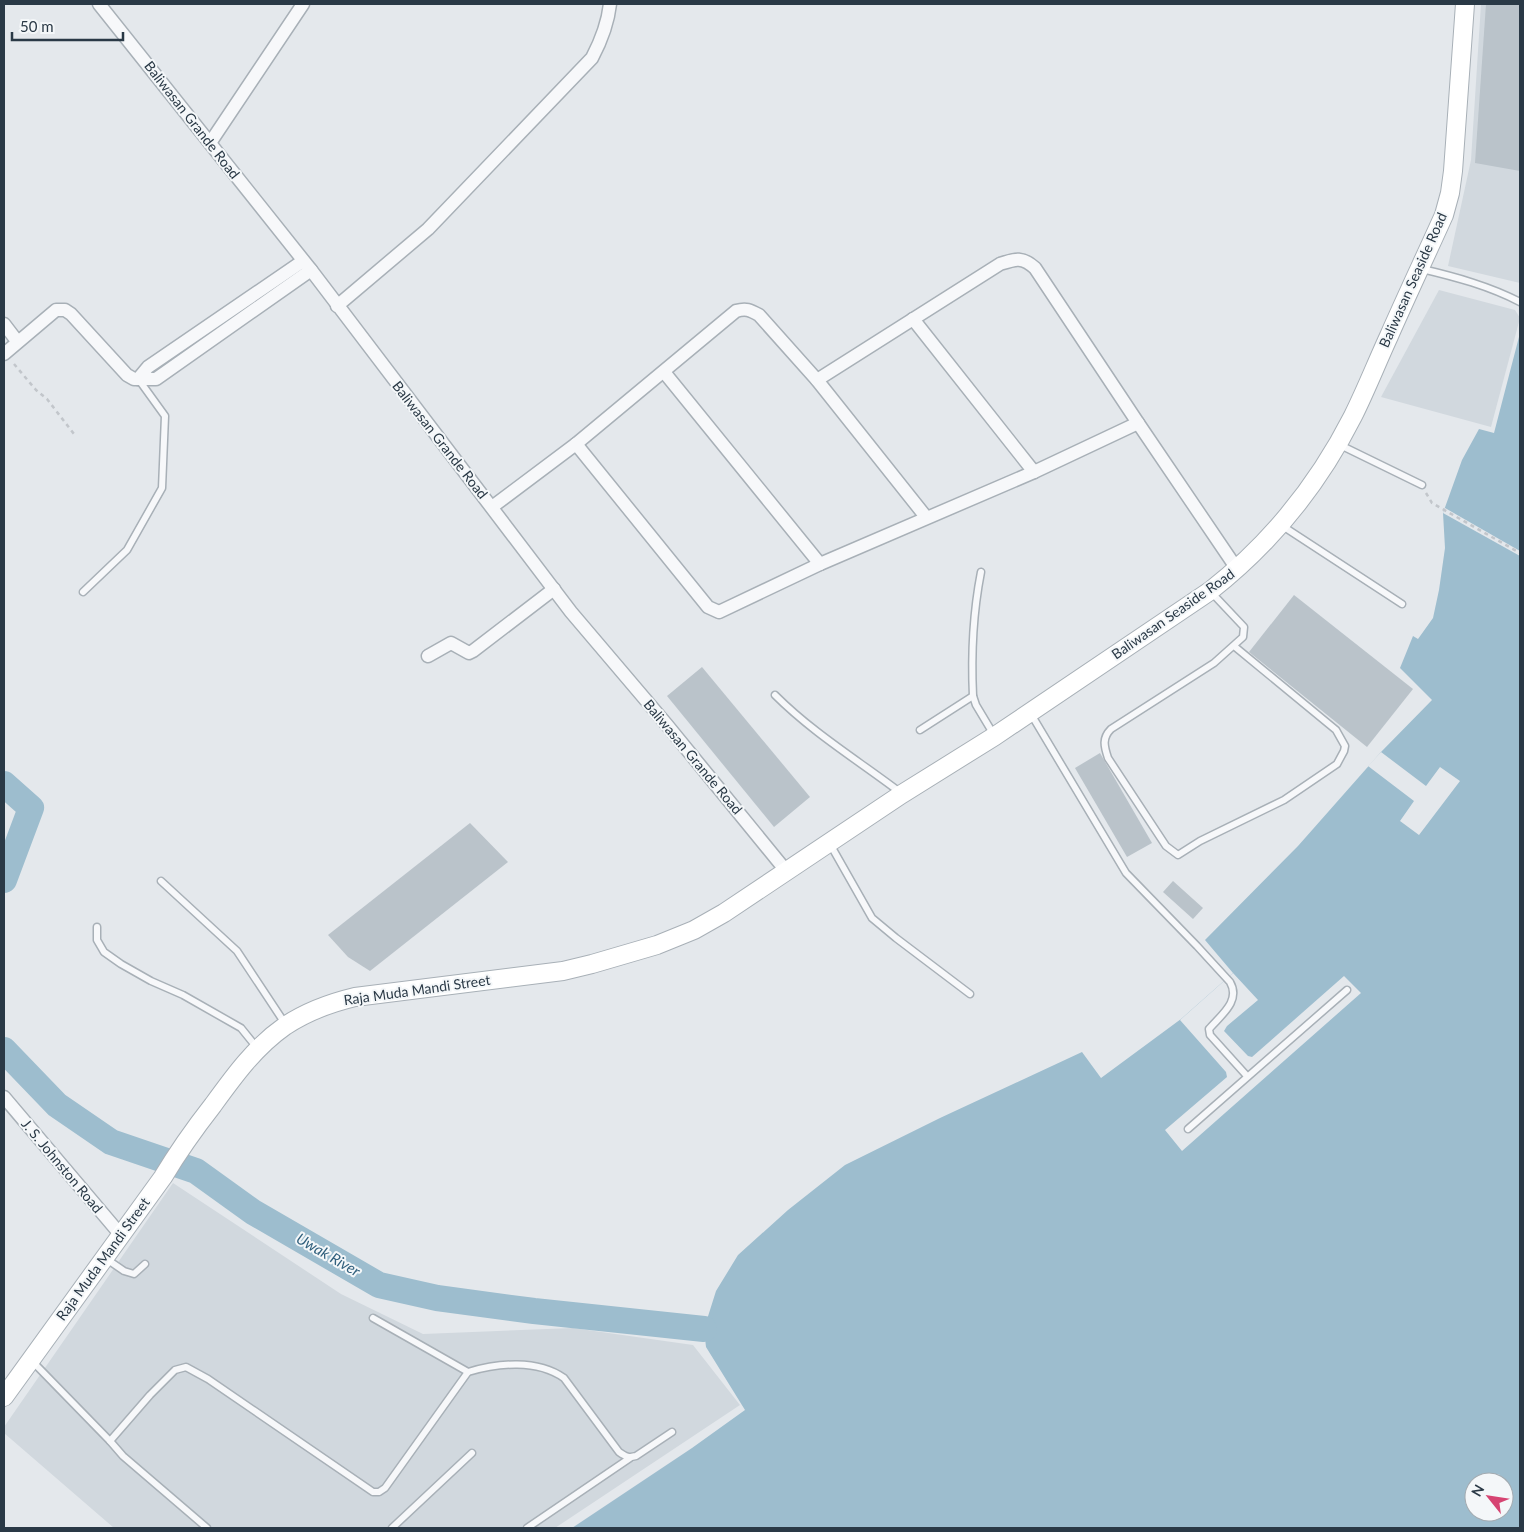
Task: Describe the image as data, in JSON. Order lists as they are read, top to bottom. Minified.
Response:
{"streets":{"main road":["Baliwasan Seaside Road","Raja Muda Mandi Street"],"street":["Baliwasan Grande Road","J. S. Johnston Road"]},"crossings":[["Baliwasan Grande Road","Baliwasan Seaside Road"],["Baliwasan Grande Road","Raja Muda Mandi Street"],["Baliwasan Seaside Road","Raja Muda Mandi Street"],["Raja Muda Mandi Street","J. S. Johnston Road"]],"water":["Uwak River"],"scale_bar":"50 m","north":"top left"}
